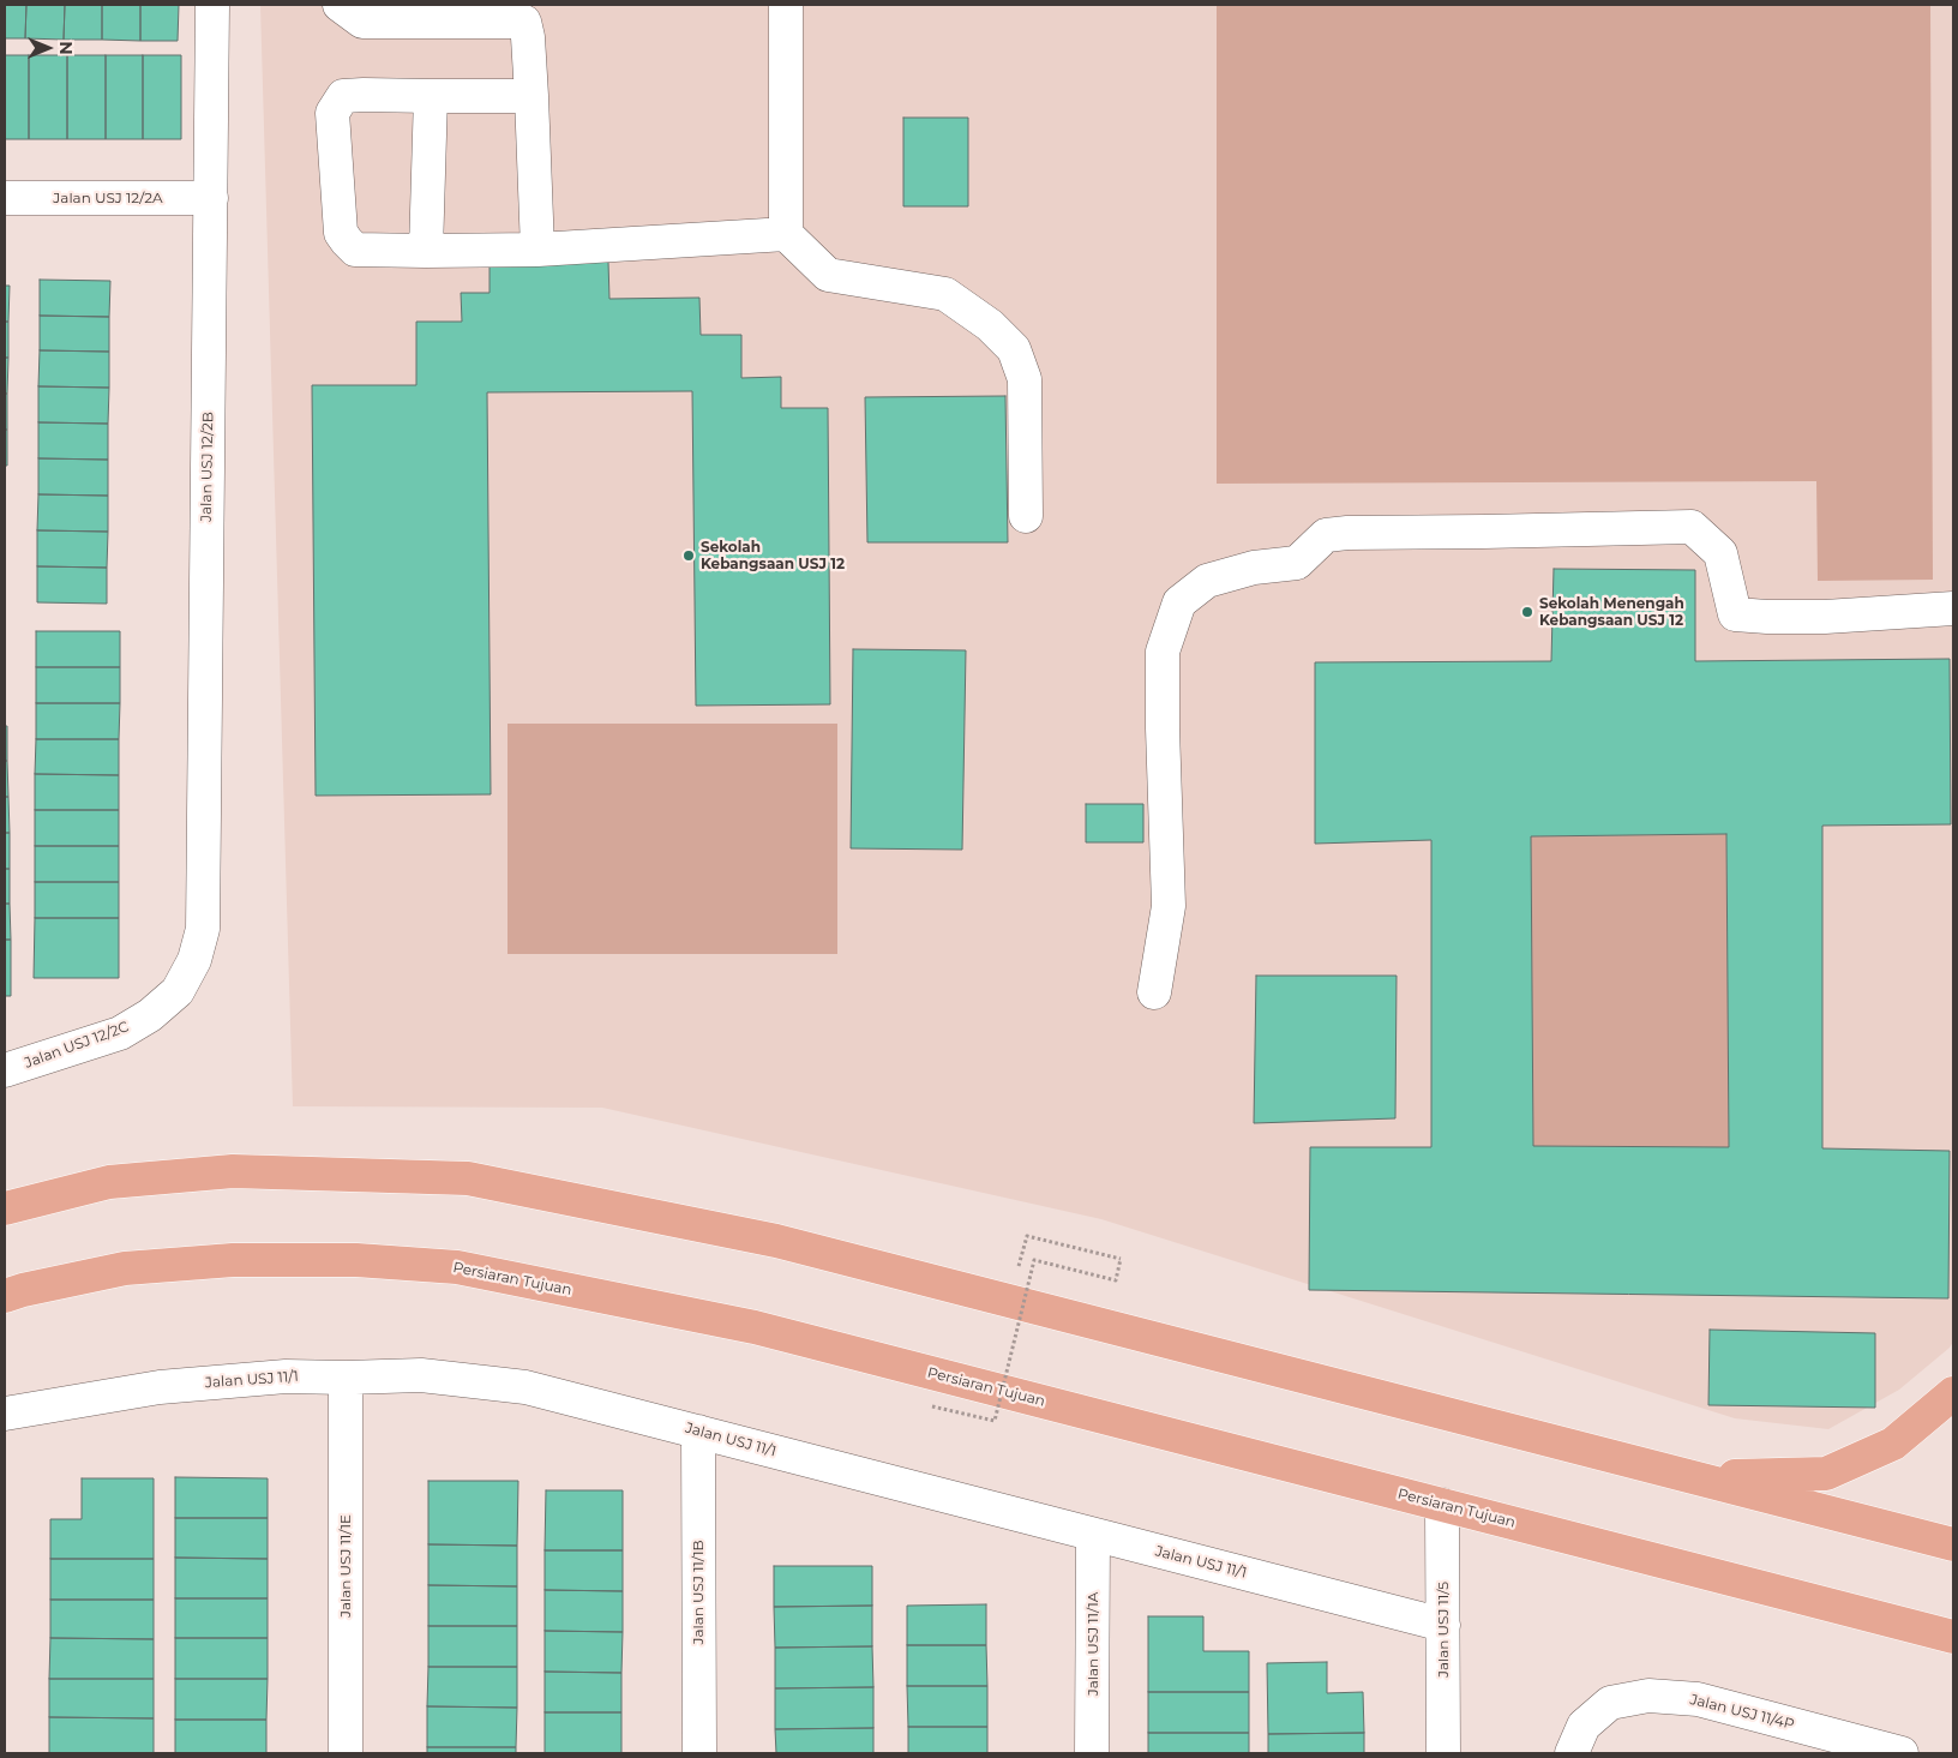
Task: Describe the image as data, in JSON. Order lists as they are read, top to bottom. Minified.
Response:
{"streets":{"main road":["Persiaran Tujuan"],"street":["Jalan USJ 12/2A","Jalan USJ 12/2B","Jalan USJ 12/2C","Jalan USJ 11/1","Jalan USJ 11/1E","Jalan USJ 11/1B","Jalan USJ 11/5","Jalan USJ 11/1A","Jalan USJ 11/4P"]},"crossings":[["Jalan USJ 12/2A","Jalan USJ 12/2B"],["Jalan USJ 12/2B","Jalan USJ 12/2C"],["Persiaran Tujuan","Jalan USJ 11/5"],["Jalan USJ 11/1","Jalan USJ 11/1E"],["Jalan USJ 11/1","Jalan USJ 11/1B"],["Jalan USJ 11/1","Jalan USJ 11/5"],["Jalan USJ 11/1","Jalan USJ 11/1A"]],"places":["Sekolah Kebangsaan USJ 12","Sekolah Menengah Kebangsaan USJ 12"],"north":"right"}
